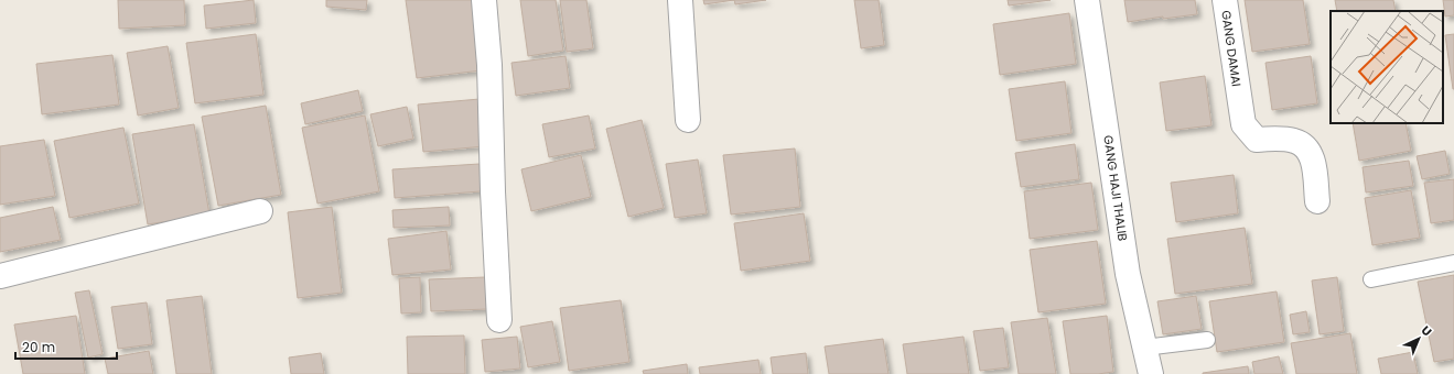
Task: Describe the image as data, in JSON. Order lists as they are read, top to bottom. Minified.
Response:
{"streets":{"street":["GANG DAMAI","GANG HAJI THALIB"]},"scale_bar":"20 m","north":"top right"}
